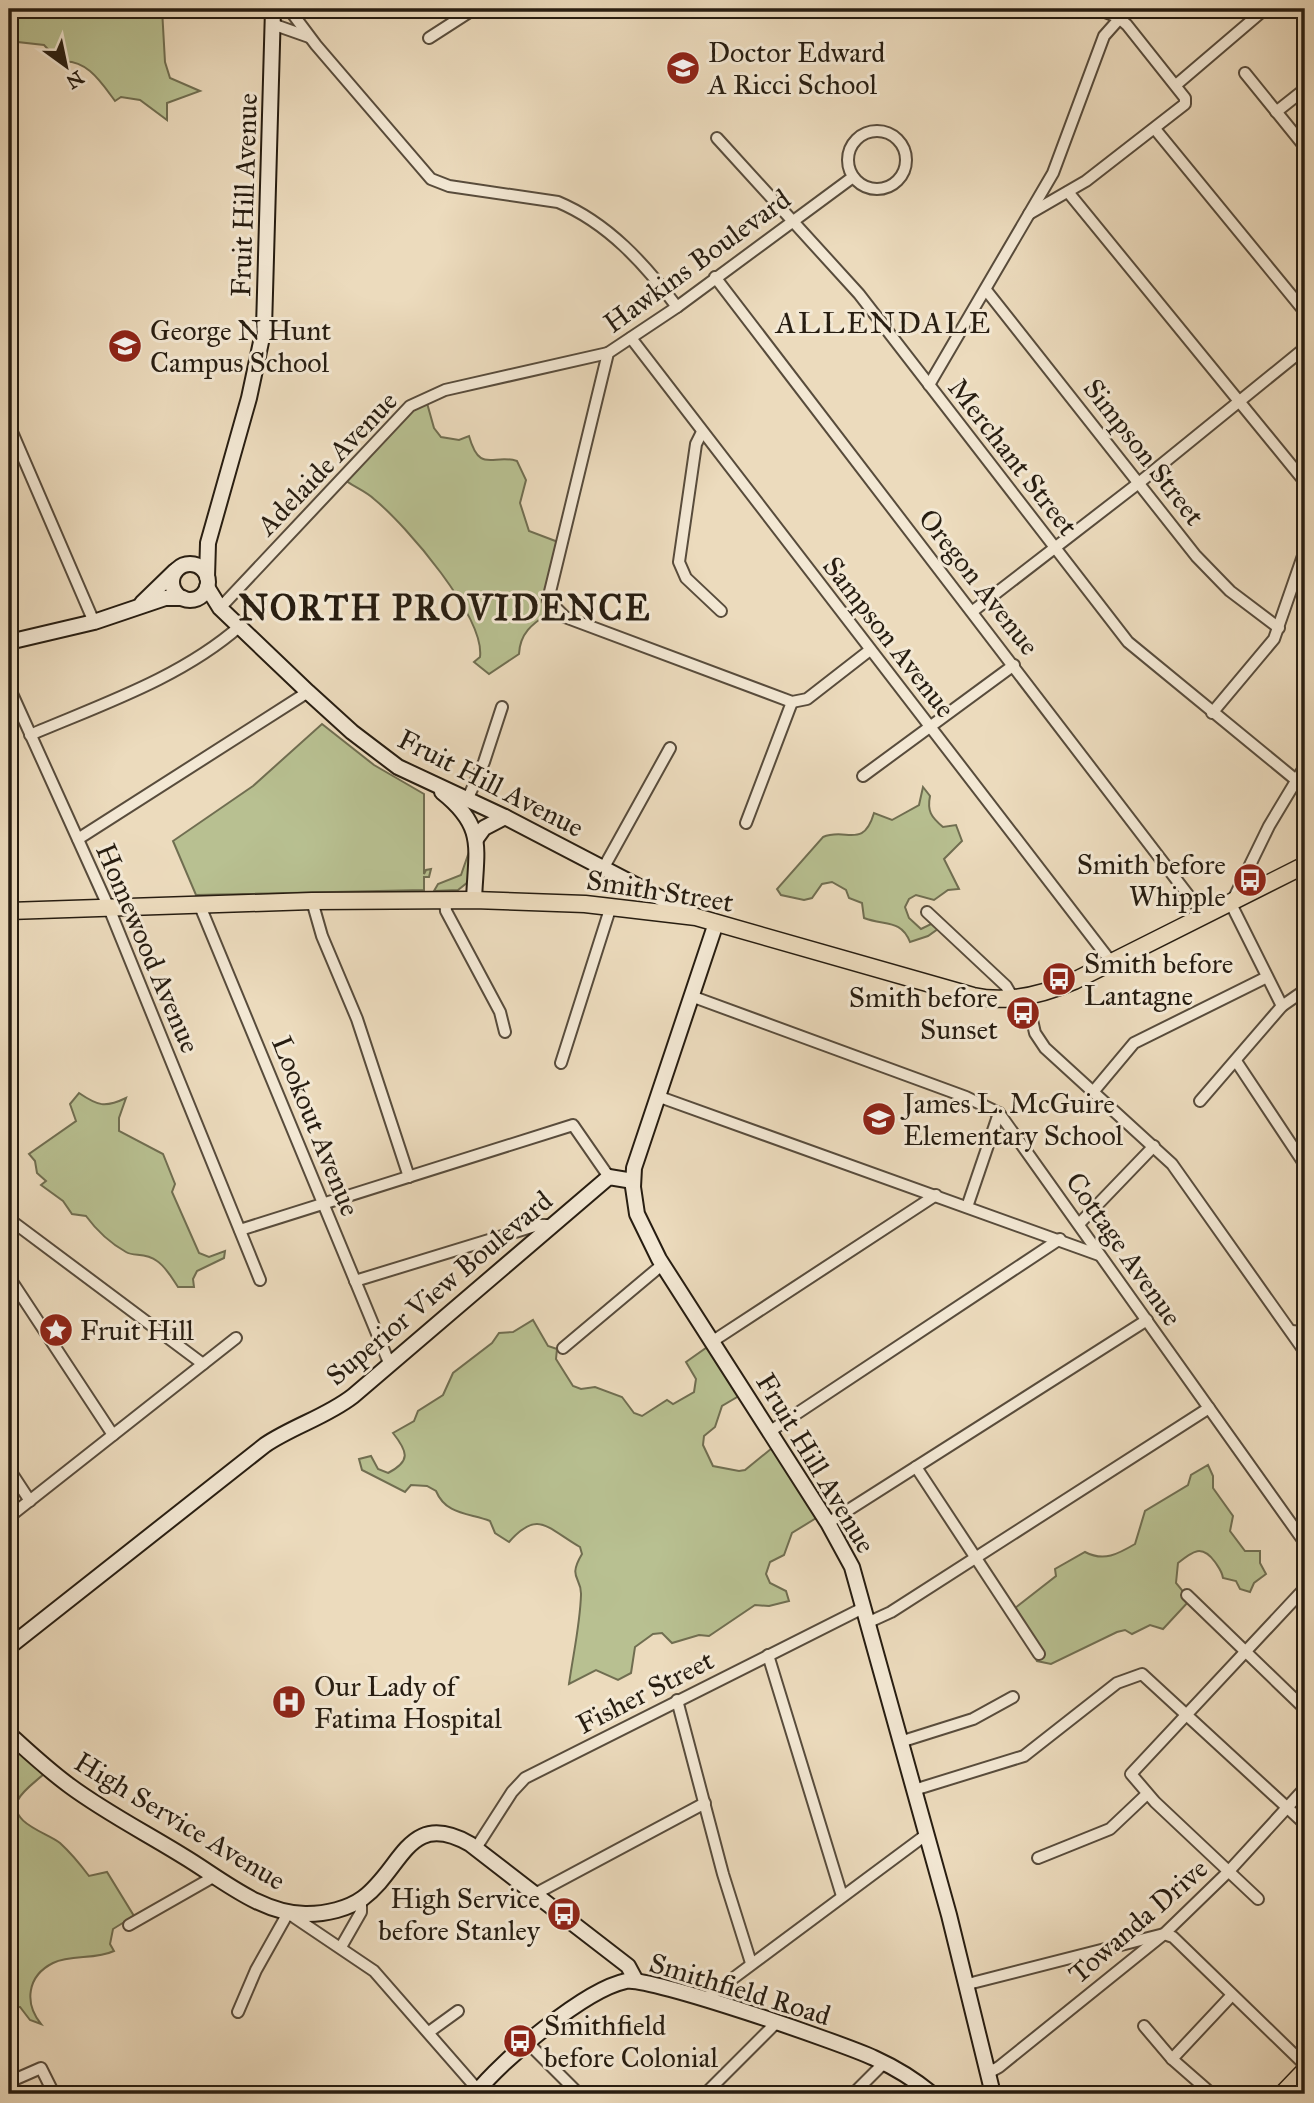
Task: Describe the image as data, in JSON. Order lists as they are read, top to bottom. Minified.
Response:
{"streets":{"main road":["Fruit Hill Avenue","Smith Street","Superior View Boulevard","High Service Avenue","Smithfield Road"],"street":["Hawkins Boulevard","Simpson Street","Merchant Street","Adelaide Avenue","Oregon Avenue","Sampson Avenue","Homewood Avenue","Lookout Avenue","Cottage Avenue","Fisher Street","Towanda Drive"]},"crossings":[["Fruit Hill Avenue","Adelaide Avenue"],["Fruit Hill Avenue","Smith Street"],["Fruit Hill Avenue","Fisher Street"],["Fruit Hill Avenue","Towanda Drive"],["Hawkins Boulevard","Merchant Street"],["Hawkins Boulevard","Adelaide Avenue"],["Hawkins Boulevard","Oregon Avenue"],["Hawkins Boulevard","Sampson Avenue"],["Oregon Avenue","Smith Street"],["Sampson Avenue","Smith Street"],["Smith Street","Homewood Avenue"],["Smith Street","Lookout Avenue"],["Lookout Avenue","Superior View Boulevard"],["Cottage Avenue","Fisher Street"],["Fisher Street","High Service Avenue"],["High Service Avenue","Smithfield Road"]],"districts":["ALLENDALE","NORTH PROVIDENCE"],"places":{"school or university":["Doctor Edward A Ricci School","George N Hunt Campus School","James L. McGuire Elementary School"],"bus stop":["Smith before Whipple","Smith before Lantagne","Smith before Sunset","High Service before Stanley","Smithfield before Colonial"],"place":["Fruit Hill"],"hospital":["Our Lady of Fatima Hospital"]},"north":"bottom right"}
